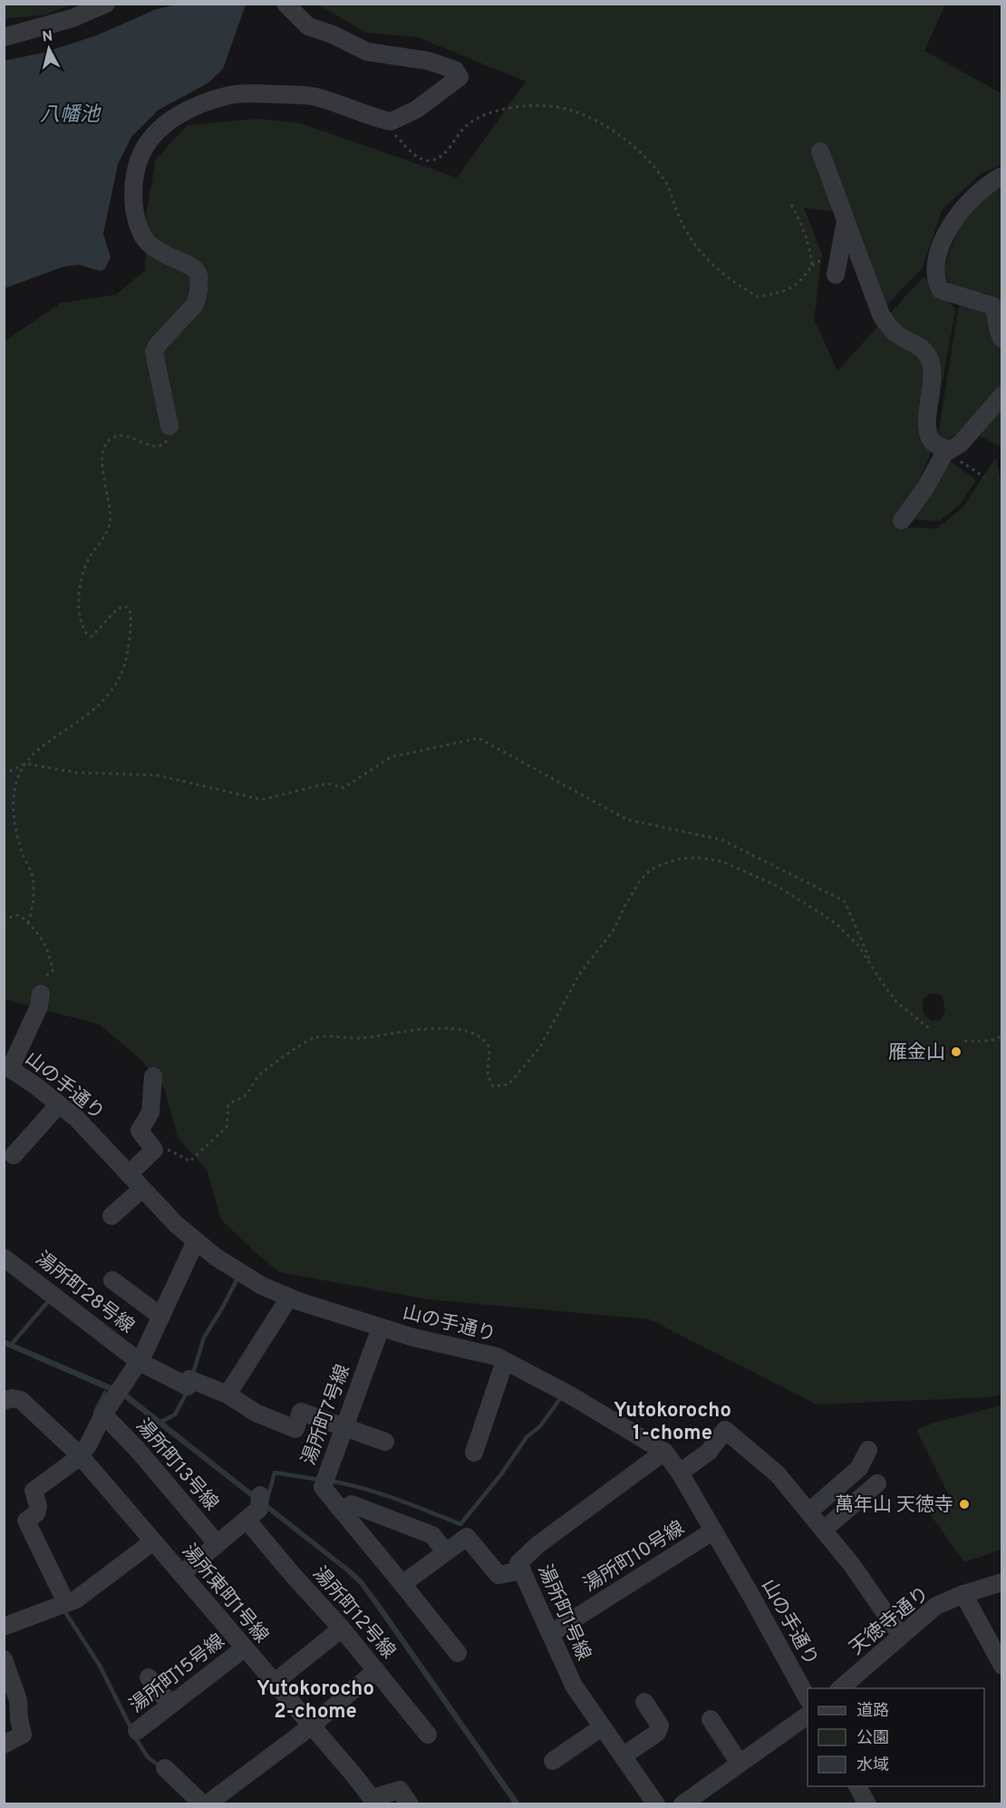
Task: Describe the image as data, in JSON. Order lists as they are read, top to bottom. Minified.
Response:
{"streets":{"street":["山の手通り","湯所町28号線","湯所町7号線","湯所町13号線","湯所町10号線","湯所東町1号線","湯所町12号線","湯所町1号線","天徳寺通り","湯所町15号線"]},"crossings":[["山の手通り","湯所町7号線"],["山の手通り","湯所町10号線"],["山の手通り","湯所町1号線"],["湯所町13号線","湯所町12号線"],["湯所町10号線","湯所町1号線"],["湯所東町1号線","湯所町12号線"],["湯所東町1号線","湯所町15号線"]],"districts":["Yutokorocho 1-chome","Yutokorocho 2-chome"],"water":["八幡池"],"places":["雁金山","萬年山 天徳寺"],"legend":["道路","公園","水域"],"north":"top"}
